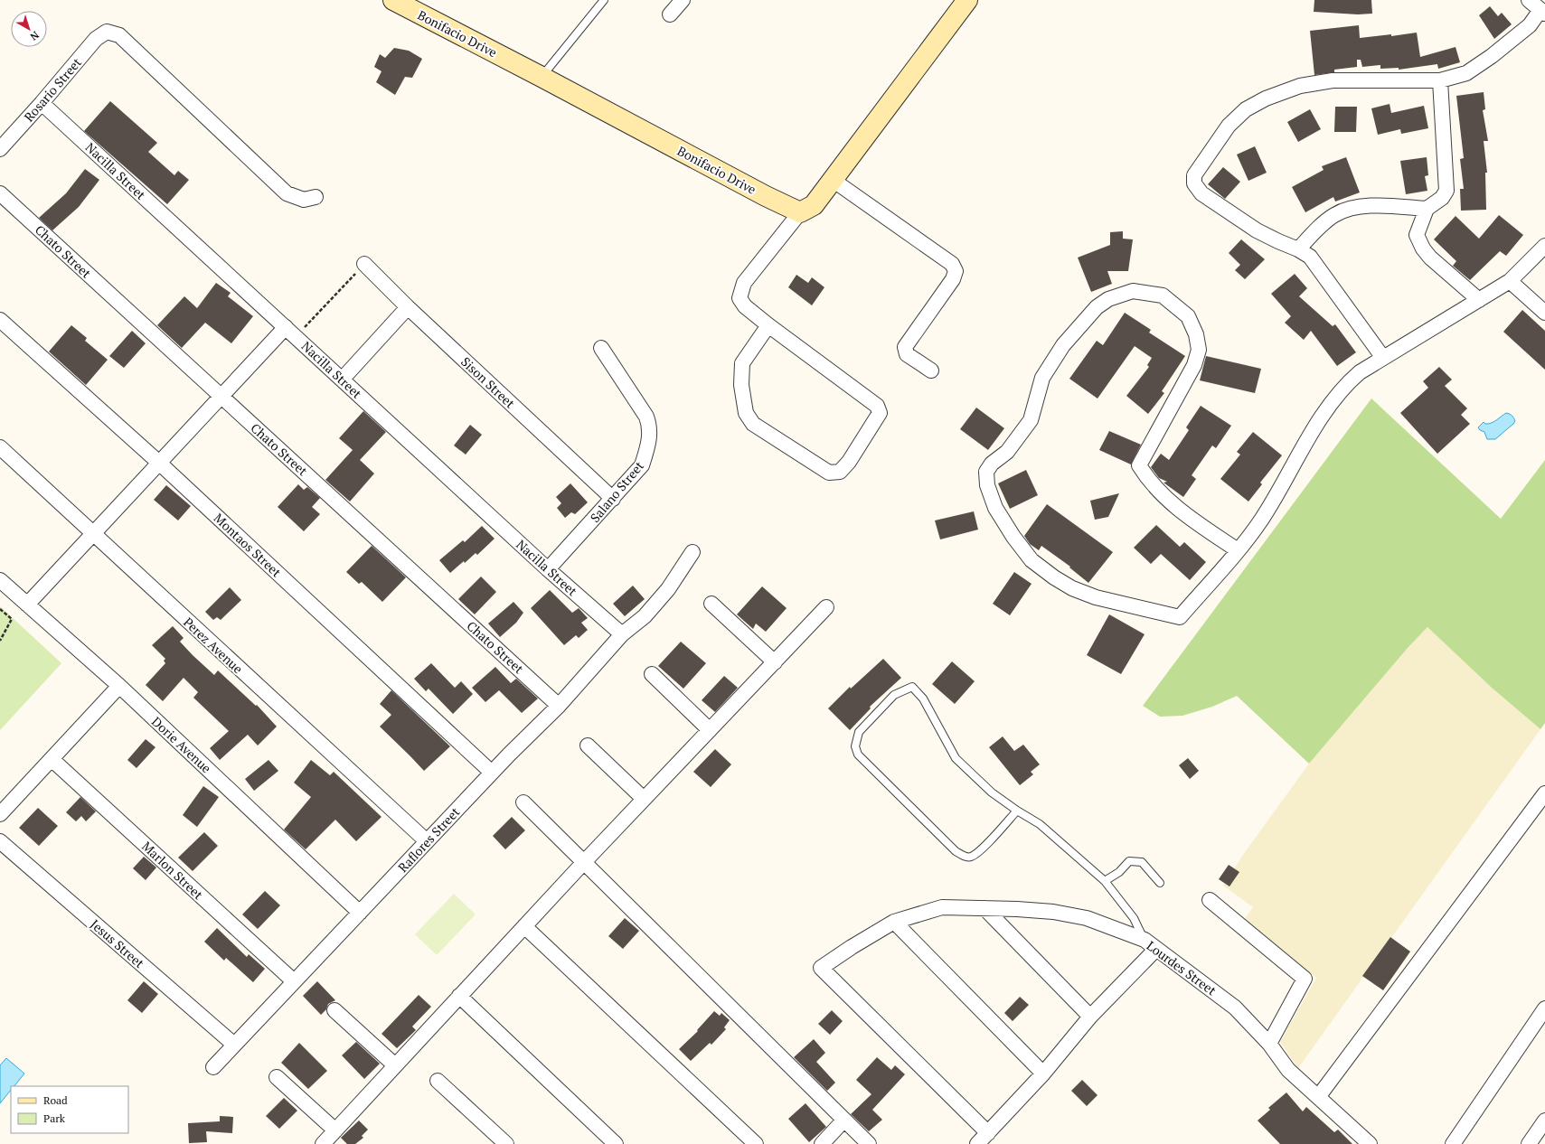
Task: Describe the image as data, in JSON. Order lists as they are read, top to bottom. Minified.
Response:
{"streets":{"street":["Bonifacio Drive","Rosario Street","Nacilla Street","Chato Street","Sison Street","Salano Street","Montaos Street","Perez Avenue","Dorie Avenue","Raflores Street","Marlon Street","Jesus Street","Lourdes Street"]},"crossings":[["Rosario Street","Nacilla Street"],["Nacilla Street","Salano Street"],["Nacilla Street","Raflores Street"],["Chato Street","Raflores Street"],["Sison Street","Salano Street"],["Montaos Street","Raflores Street"],["Perez Avenue","Raflores Street"],["Dorie Avenue","Raflores Street"],["Raflores Street","Marlon Street"],["Raflores Street","Jesus Street"]],"legend":["Road","Park"],"north":"bottom right"}
